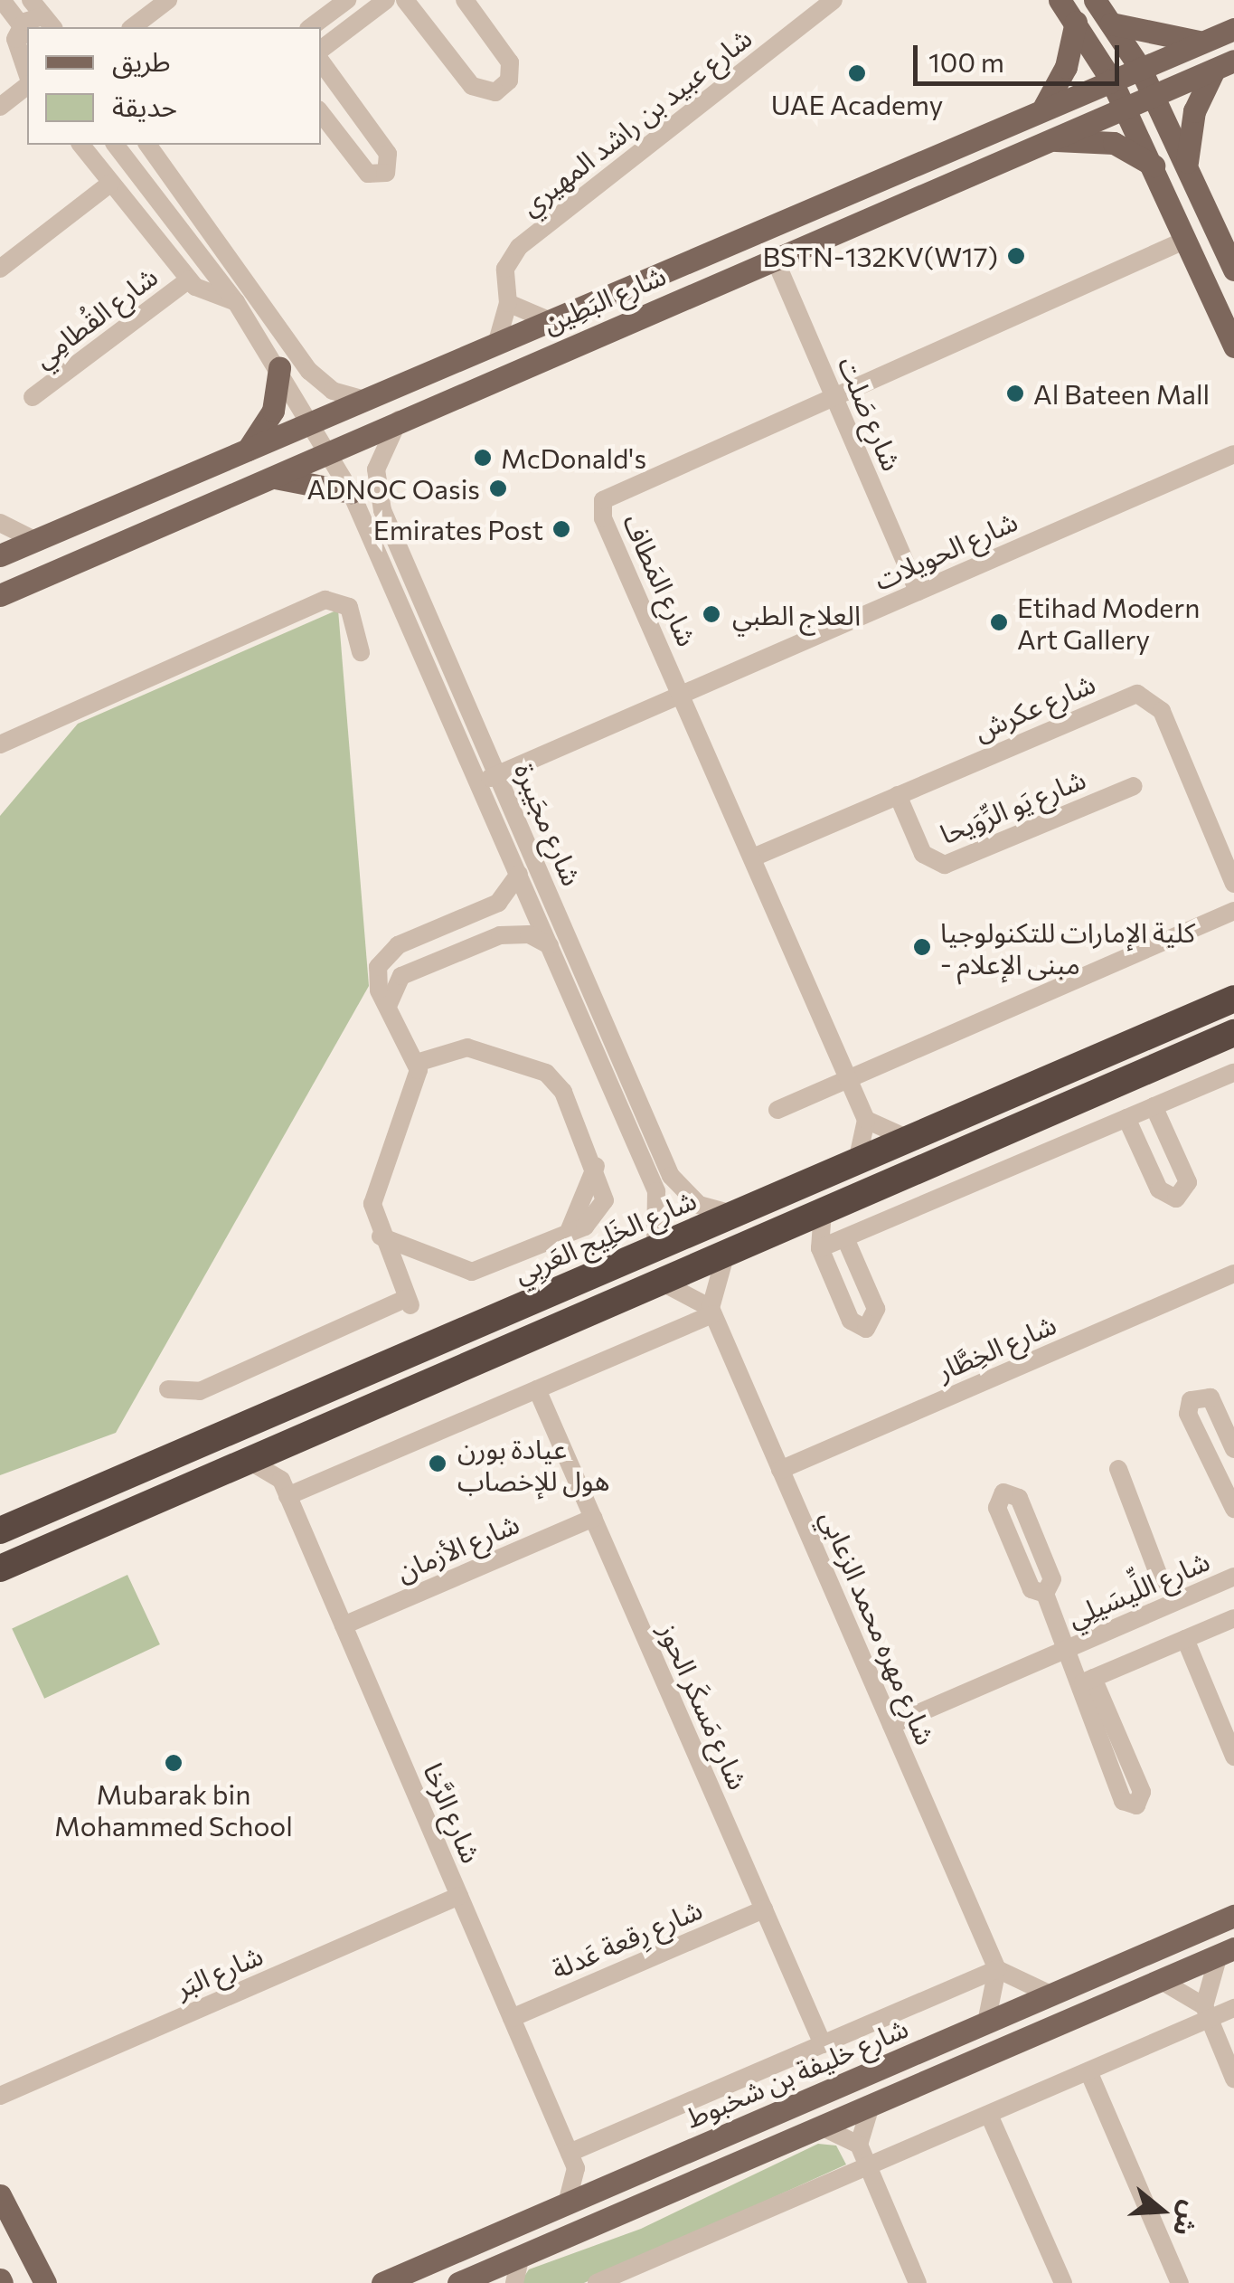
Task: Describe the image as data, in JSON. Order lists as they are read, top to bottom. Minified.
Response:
{"streets":{"highway":["شارع الخَلِيج العَربِي"],"main road":["شارع البَطِين","شارع خليفة بن شخبوط"],"street":["شارع عبيد بن راشد المهيري","شارع القُطامِي","شارع صَلت","شارع الحويلات","شارع المَطاف","شارع عكرش","شارع يَو الرِّوَيحا","شارع مجَيبرة","شارع الخِطَّار","شارع الأزمان","شارع اللِّيسَيلِي","شارع مهره محمد الزعابي","شارع مَسكَر الحوز","شارع الرَّخا","شارع رِقعة عَدلة","شارع البَر"]},"crossings":[["شارع عبيد بن راشد المهيري","شارع البَطِين"],["شارع البَطِين","شارع صَلت"],["شارع البَطِين","شارع مجَيبرة"],["شارع صَلت","شارع الحويلات"],["شارع صَلت","شارع المَطاف"],["شارع الحويلات","شارع المَطاف"],["شارع الحويلات","شارع مجَيبرة"],["شارع المَطاف","شارع عكرش"],["شارع عكرش","شارع يَو الرِّوَيحا"],["شارع مجَيبرة","شارع الخَلِيج العَربِي"],["شارع الخِطَّار","شارع مهره محمد الزعابي"],["شارع الأزمان","شارع مَسكَر الحوز"],["شارع الأزمان","شارع الرَّخا"],["شارع اللِّيسَيلِي","شارع مهره محمد الزعابي"],["شارع مَسكَر الحوز","شارع رِقعة عَدلة"],["شارع الرَّخا","شارع رِقعة عَدلة"],["شارع الرَّخا","شارع البَر"]],"places":["UAE Academy","BSTN-132KV(W17)","Al Bateen Mall","McDonald's","ADNOC Oasis","Emirates Post","العلاج الطبي","Etihad Modern Art Gallery","كلية الإمارات للتكنولوجيا - مبنى الإعلام","عيادة بورن هول للإخصاب","Mubarak bin Mohammed School"],"legend":["طريق","حديقة"],"scale_bar":"100 m","north":"right"}
